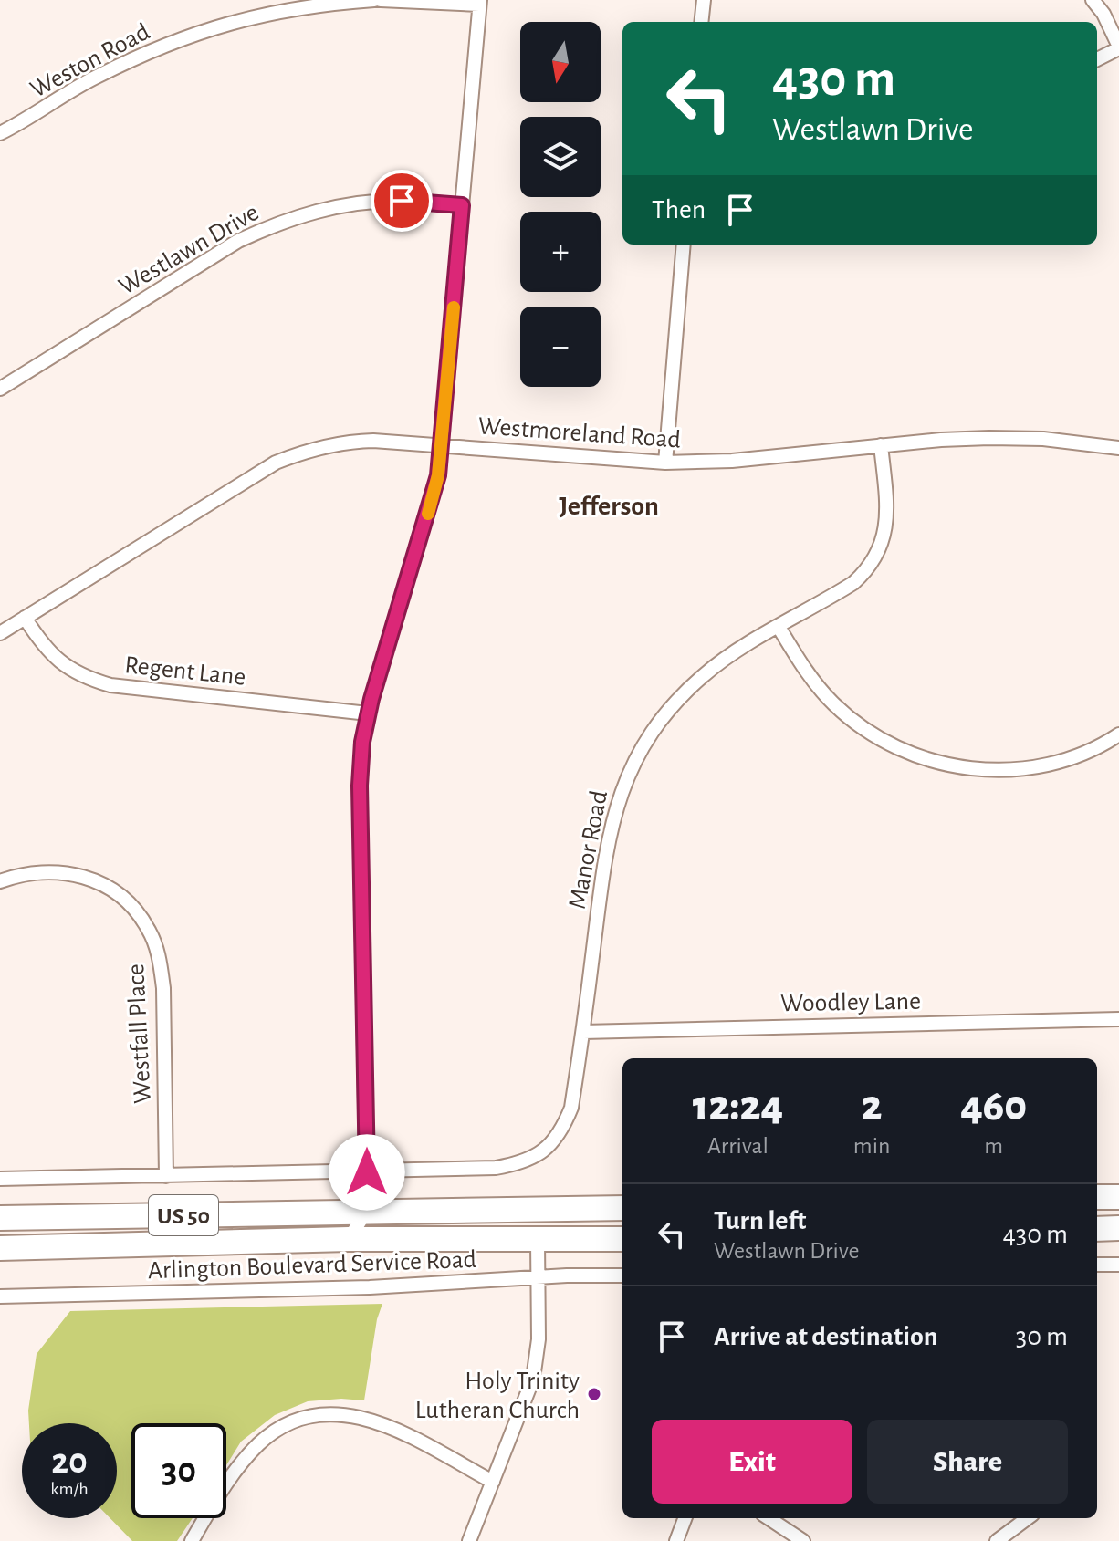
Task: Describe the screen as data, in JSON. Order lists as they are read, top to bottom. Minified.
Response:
{"streets":{"highway":["US 50"],"street":["Weston Road","Westlawn Drive","Westmoreland Road","Regent Lane","Manor Road","Woodley Lane","Westfall Place","Arlington Boulevard Service Road"]},"crossings":[["Westmoreland Road","Regent Lane"],["Westmoreland Road","Manor Road"],["Manor Road","Woodley Lane"]],"districts":["Jefferson"],"places":["Holy Trinity Lutheran Church"],"north":"bottom","page":{"map_buttons":["+","−"],"turn":["430 m","Westlawn Drive"],"then":"Then","eta":["12:24","Arrival","2","min","460","m"],"list":[{"name":"Turn left","note":"Westlawn Drive","value":"430 m"},{"name":"Arrive at destination","value":"30 m"}],"buttons":["Exit","Share"],"speed":"20 km/h","limit":"30"}}
